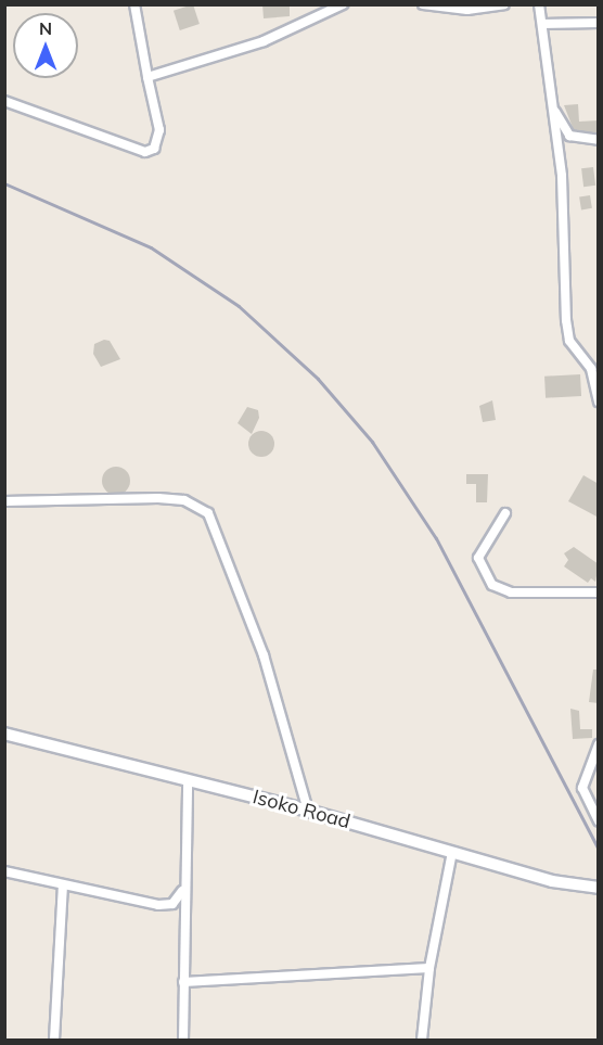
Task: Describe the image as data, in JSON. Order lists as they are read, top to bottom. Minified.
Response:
{"streets":{"street":["Isoko Road"]},"north":"top"}
